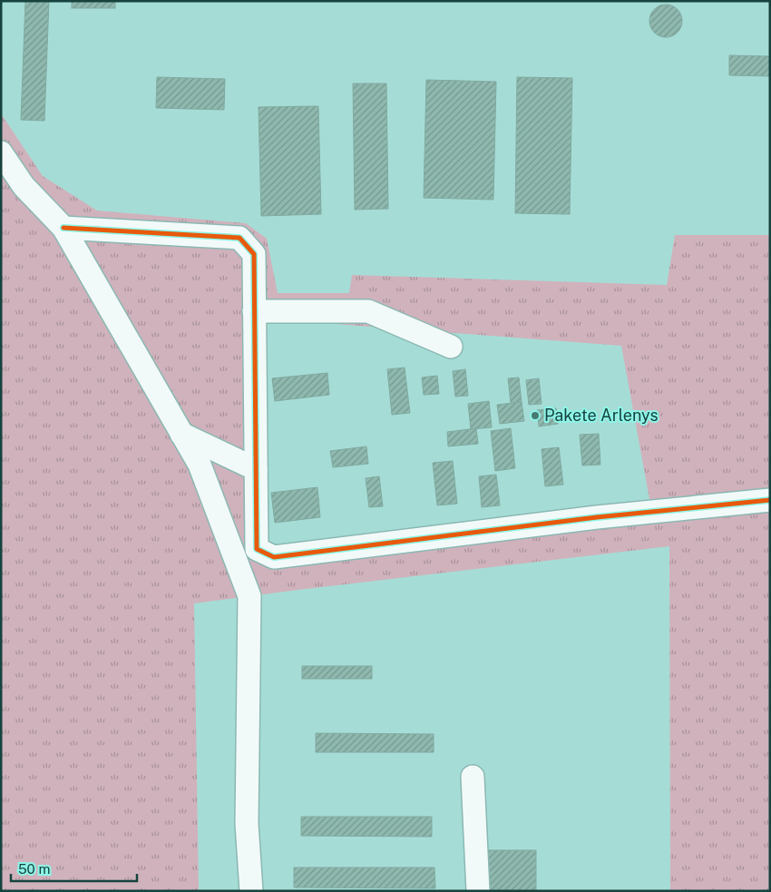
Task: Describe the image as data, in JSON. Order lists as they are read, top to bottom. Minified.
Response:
{"places":["Pakete Arlenys"],"scale_bar":"50 m"}
